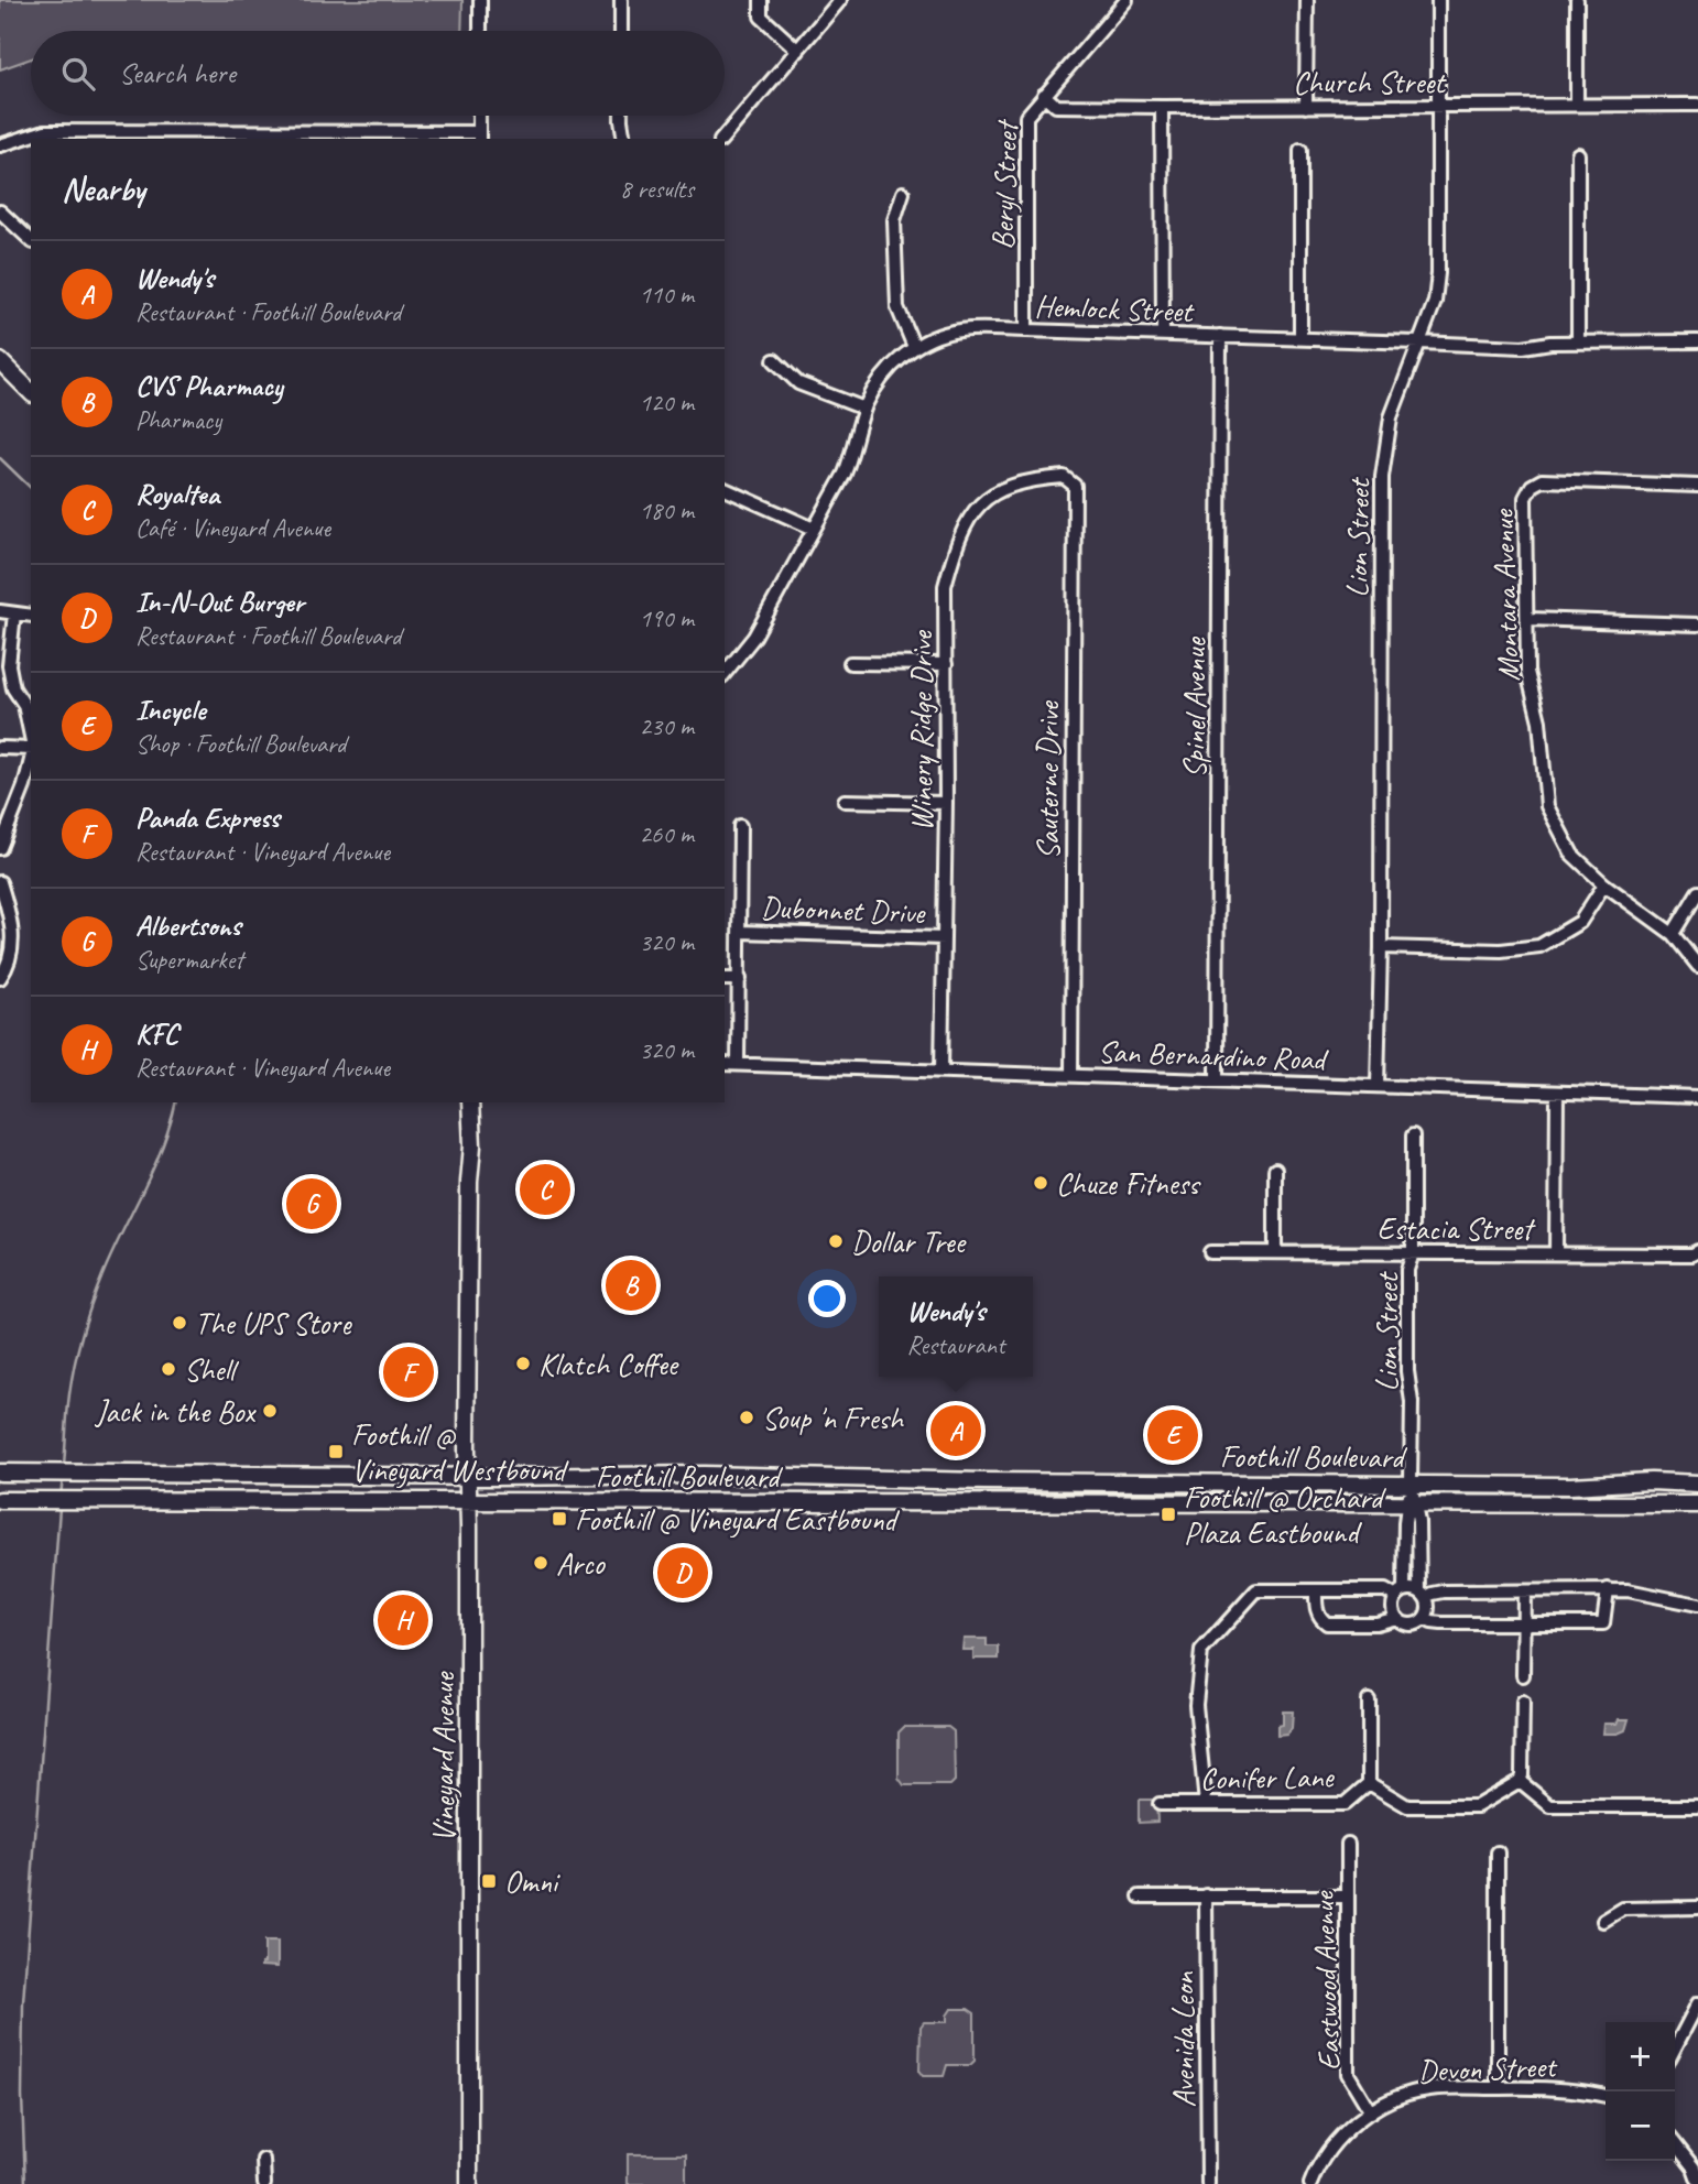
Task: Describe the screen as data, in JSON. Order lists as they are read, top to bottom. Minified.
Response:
{"streets":{"main road":["Foothill Boulevard","Vineyard Avenue"],"street":["Church Street","Beryl Street","Hemlock Street","Lion Street","Montara Avenue","Spinel Avenue","Winery Ridge Drive","Sauterne Drive","Dubonnet Drive","San Bernardino Road","Estacia Street","Conifer Lane","Eastwood Avenue","Avenida Leon","Devon Street"]},"crossings":[["Church Street","Beryl Street"],["Church Street","Lion Street"],["Beryl Street","Hemlock Street"],["Hemlock Street","Lion Street"],["Hemlock Street","Spinel Avenue"],["Lion Street","San Bernardino Road"],["Lion Street","Estacia Street"],["Lion Street","Foothill Boulevard"],["Spinel Avenue","San Bernardino Road"],["Winery Ridge Drive","Sauterne Drive"],["Winery Ridge Drive","Dubonnet Drive"],["Winery Ridge Drive","San Bernardino Road"],["Sauterne Drive","San Bernardino Road"],["Foothill Boulevard","Vineyard Avenue"],["Eastwood Avenue","Devon Street"]],"places":{"other":["Chuze Fitness","Dollar Tree","The UPS Store","Klatch Coffee","Shell","Jack in the Box","Soup 'n Fresh","Arco"],"transit":["Foothill @ Vineyard Westbound","Foothill @ Orchard Plaza Eastbound","Foothill @ Vineyard Eastbound","Omni"]},"page":{"search":"Search here","heading":["Nearby","8 results"],"list":[{"mark":"A","name":"Wendy's","note":"Restaurant · Foothill Boulevard","value":"110 m"},{"mark":"B","name":"CVS Pharmacy","note":"Pharmacy","value":"120 m"},{"mark":"C","name":"Royaltea","note":"Café · Vineyard Avenue","value":"180 m"},{"mark":"D","name":"In-N-Out Burger","note":"Restaurant · Foothill Boulevard","value":"190 m"},{"mark":"E","name":"Incycle","note":"Shop · Foothill Boulevard","value":"230 m"},{"mark":"F","name":"Panda Express","note":"Restaurant · Vineyard Avenue","value":"260 m"},{"mark":"G","name":"Albertsons","note":"Supermarket","value":"320 m"},{"mark":"H","name":"KFC","note":"Restaurant · Vineyard Avenue","value":"320 m"}],"pins":["C","G","B","F","A","E","D","H"],"popup":["Wendy's","Restaurant"],"map_buttons":["+","−"]}}
